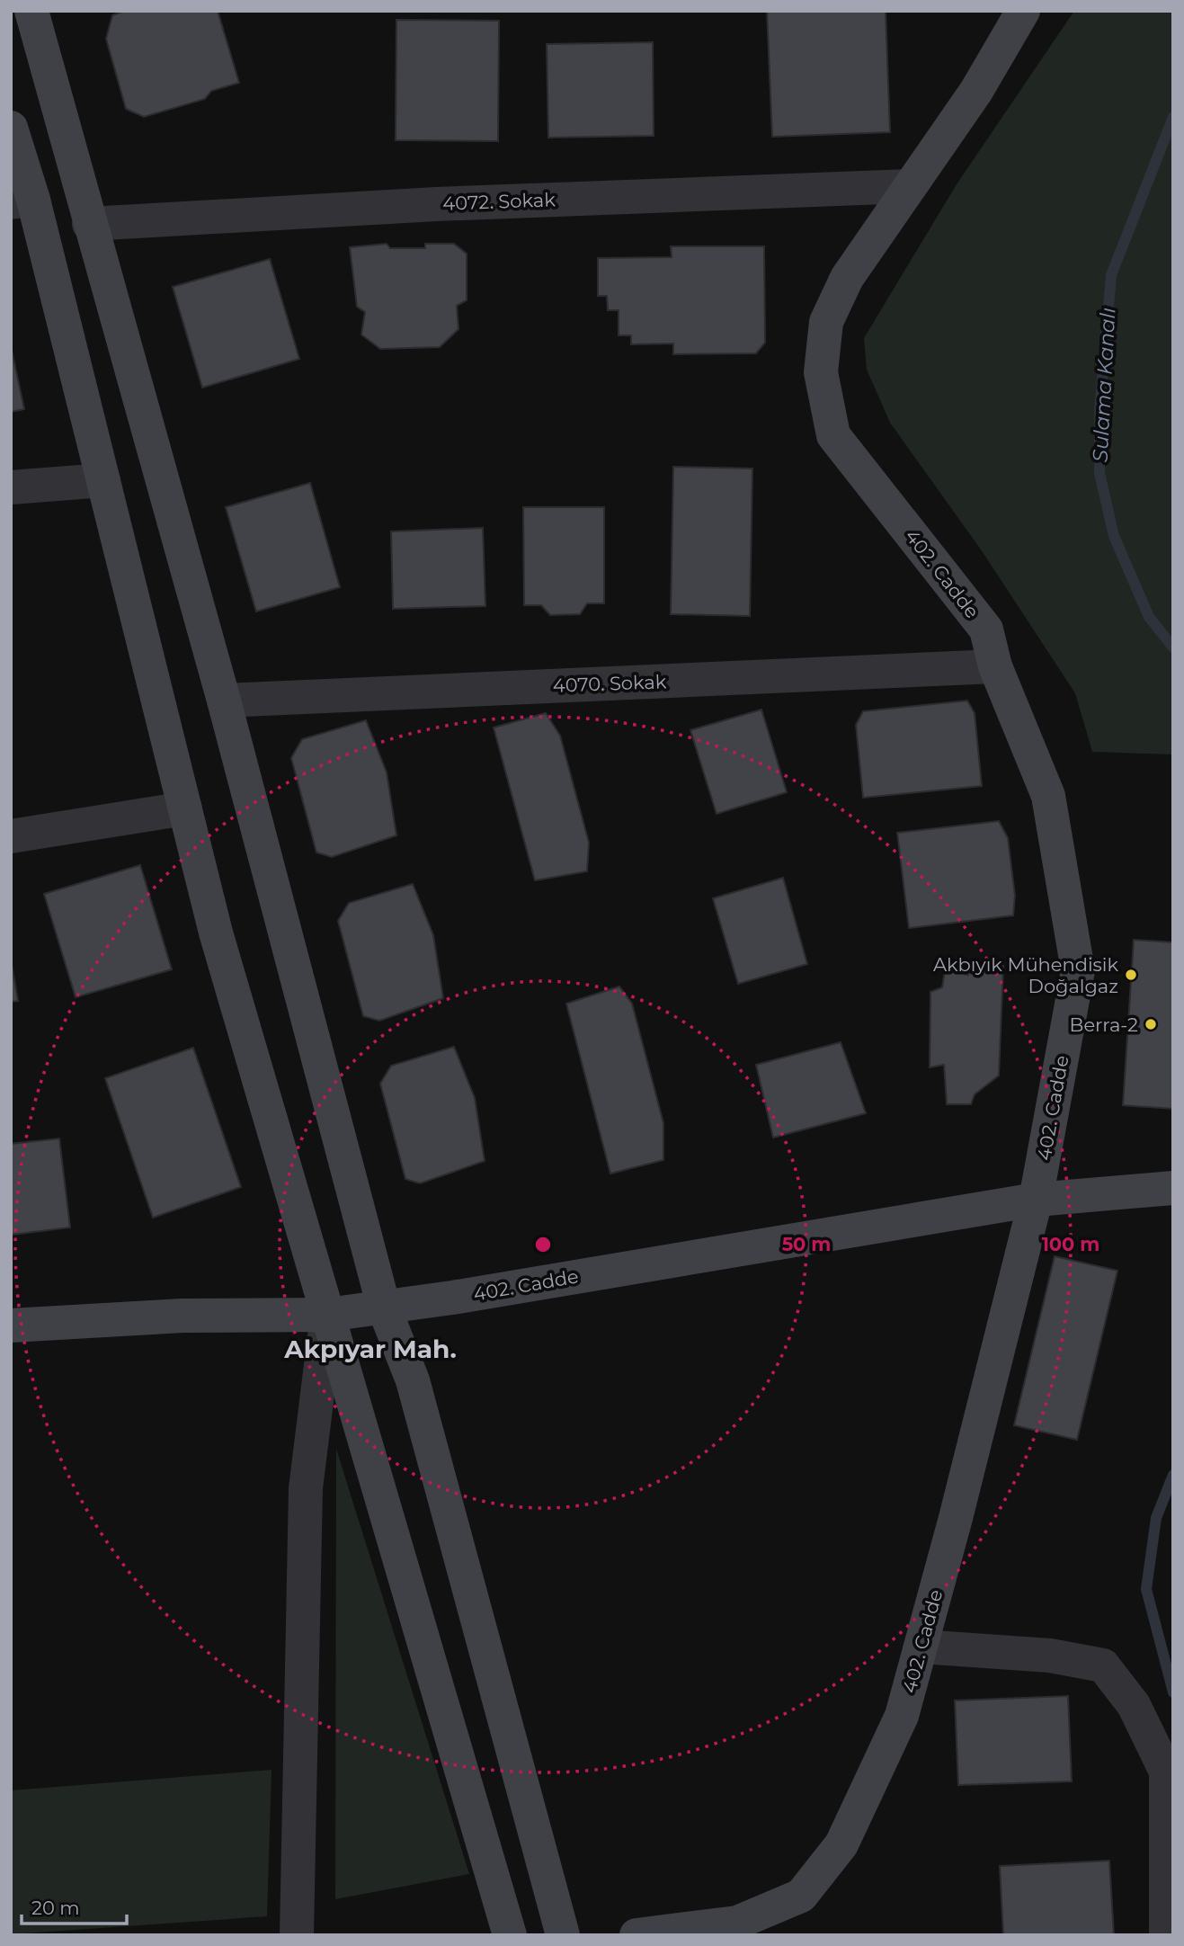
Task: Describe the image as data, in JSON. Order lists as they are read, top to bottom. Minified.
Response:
{"streets":{"main road":["402. Cadde"],"street":["4072. Sokak","4070. Sokak"]},"crossings":[["4072. Sokak","402. Cadde"],["402. Cadde","4070. Sokak"]],"districts":["Akpıyar Mah."],"water":["Sulama Kanalı"],"places":["Akbıyık Mühendisik Doğalgaz","Berra-2"],"scale_bar":"20 m","rings":["50 m","100 m"]}
